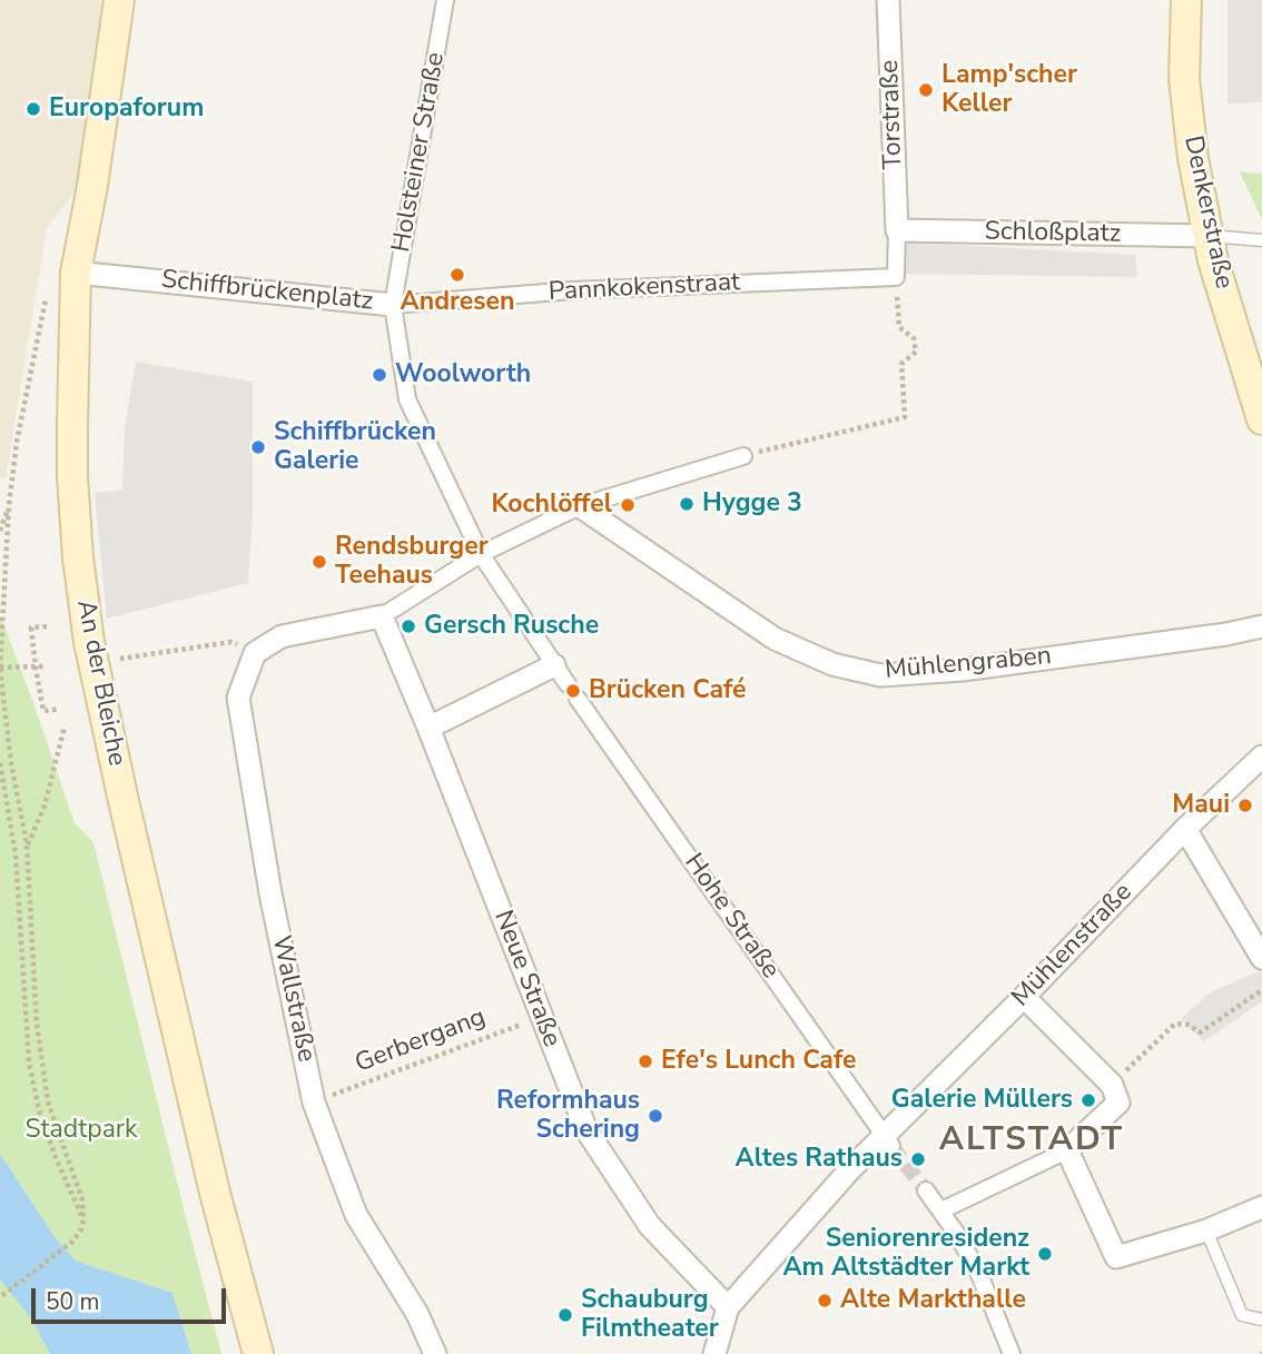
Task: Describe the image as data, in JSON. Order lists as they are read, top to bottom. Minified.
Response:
{"streets":{"main road":["Denkerstraße","An der Bleiche"],"street":["Torstraße","Holsteiner Straße","Schloßplatz","Pannkokenstraat","Schiffbrückenplatz","Mühlengraben","Hohe Straße","Mühlenstraße","Neue Straße","Wallstraße"],"path":["Gerbergang"]},"crossings":[["Torstraße","Schloßplatz"],["Holsteiner Straße","Pannkokenstraat"],["Holsteiner Straße","Schiffbrückenplatz"],["Denkerstraße","Schloßplatz"],["Pannkokenstraat","Schiffbrückenplatz"],["Schiffbrückenplatz","An der Bleiche"],["Hohe Straße","Mühlenstraße"],["Mühlenstraße","Neue Straße"],["Neue Straße","Gerbergang"],["Wallstraße","Gerbergang"]],"districts":["ALTSTADT"],"parks":["Stadtpark"],"places":["Lamp'scher Keller","Europaforum","Andresen","Woolworth","Schiffbrücken Galerie","Hygge 3","Kochlöffel","Rendsburger Teehaus","Gersch Rusche","Brücken Café","Maui","Efe's Lunch Cafe","Galerie Müllers","Reformhaus Schering","Altes Rathaus","Seniorenresidenz Am Altstädter Markt","Alte Markthalle","Schauburg Filmtheater"],"scale_bar":"50 m"}
